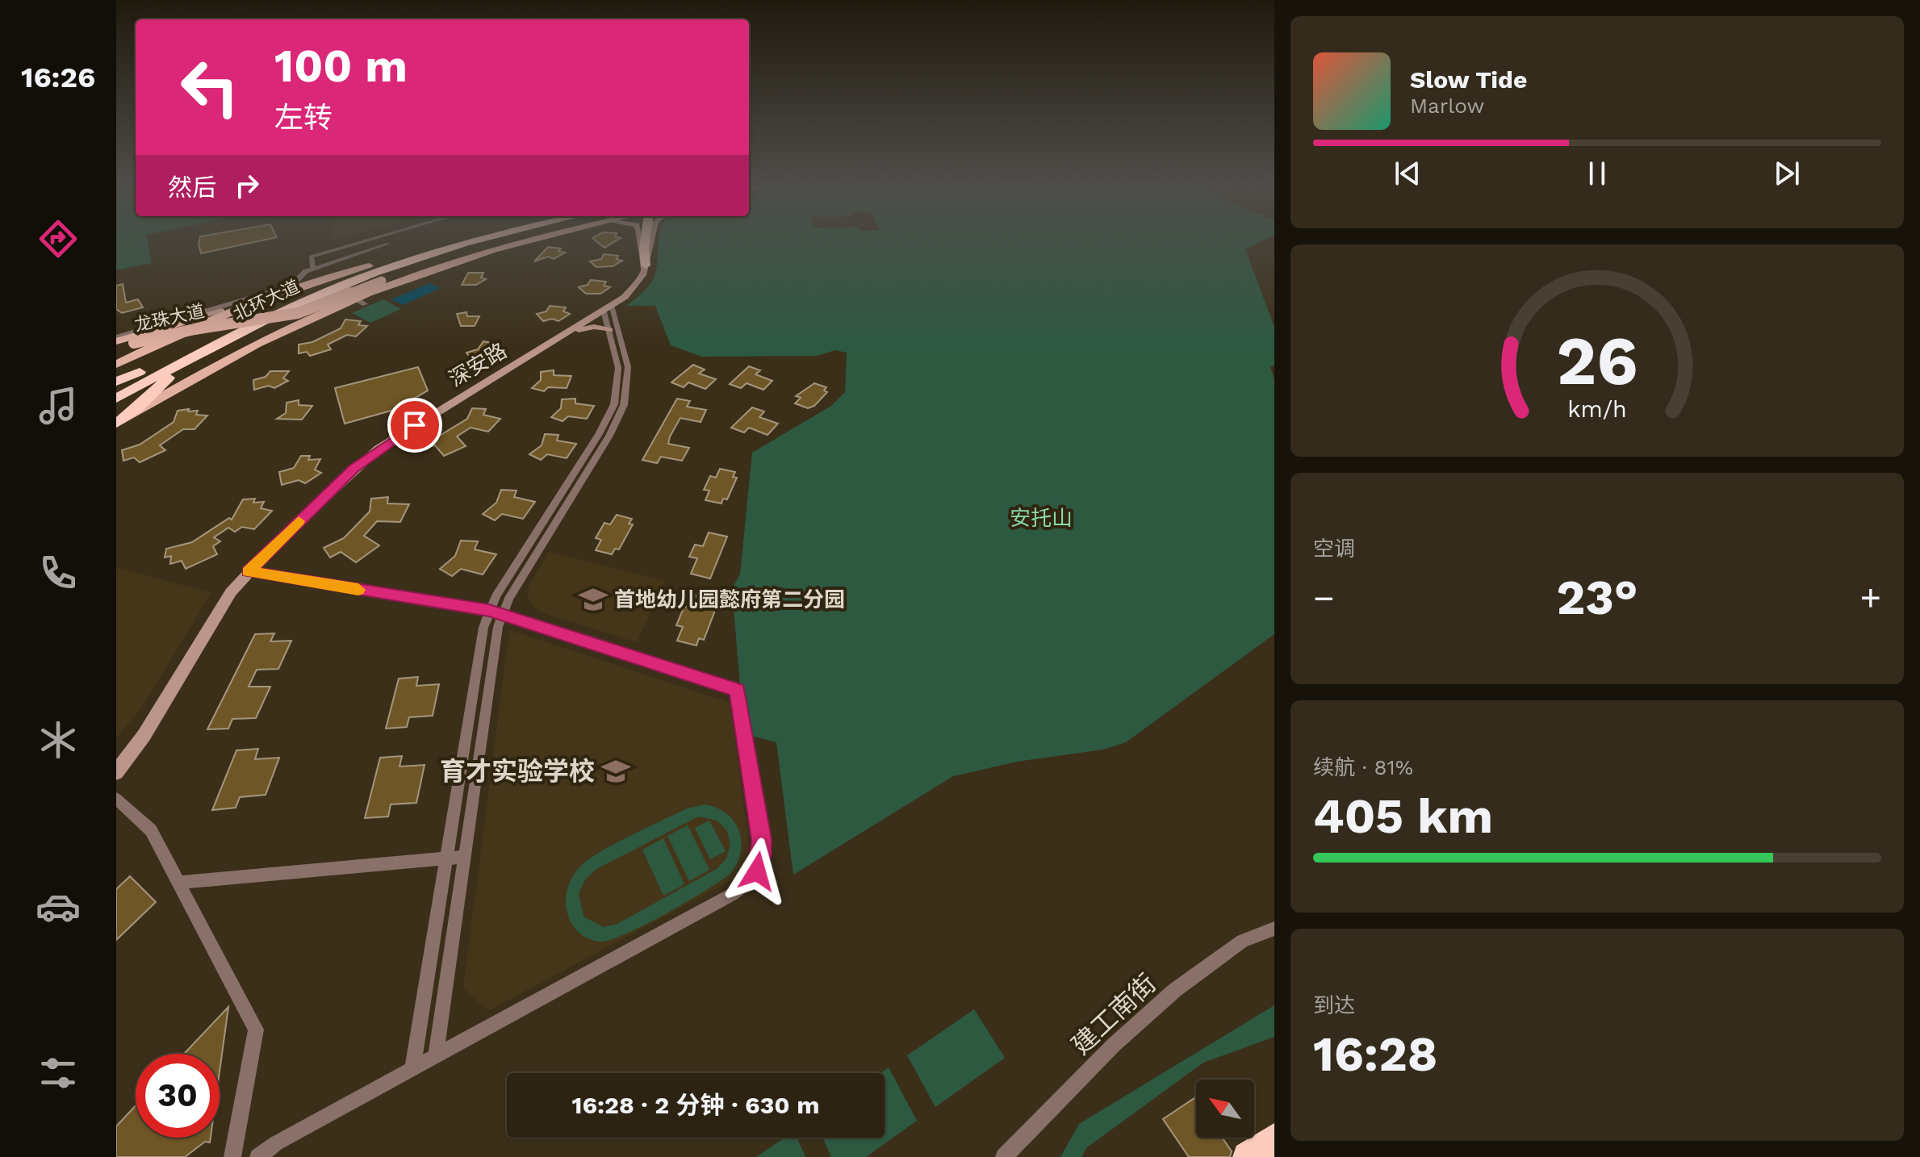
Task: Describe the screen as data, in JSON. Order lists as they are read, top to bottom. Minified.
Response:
{"streets":{"highway":["北环大道"],"main road":["龙珠大道"],"street":["深安路","建工南街"]},"parks":["安托山"],"places":{"school or university":["首地幼儿园懿府第二分园","育才实验学校"]},"north":"top left","page":{"tabs":"16:26","turn":["100 m","左转"],"song":["Slow Tide","Marlow"],"then":"然后","tile":["空调",["续航 · 81%","405 km"],["到达","16:28"]],"heat":["−","23°","+"],"limit":"30","trip":"16:28 · 2 分钟 · 630 m","gauge":["26","km/h"]}}
